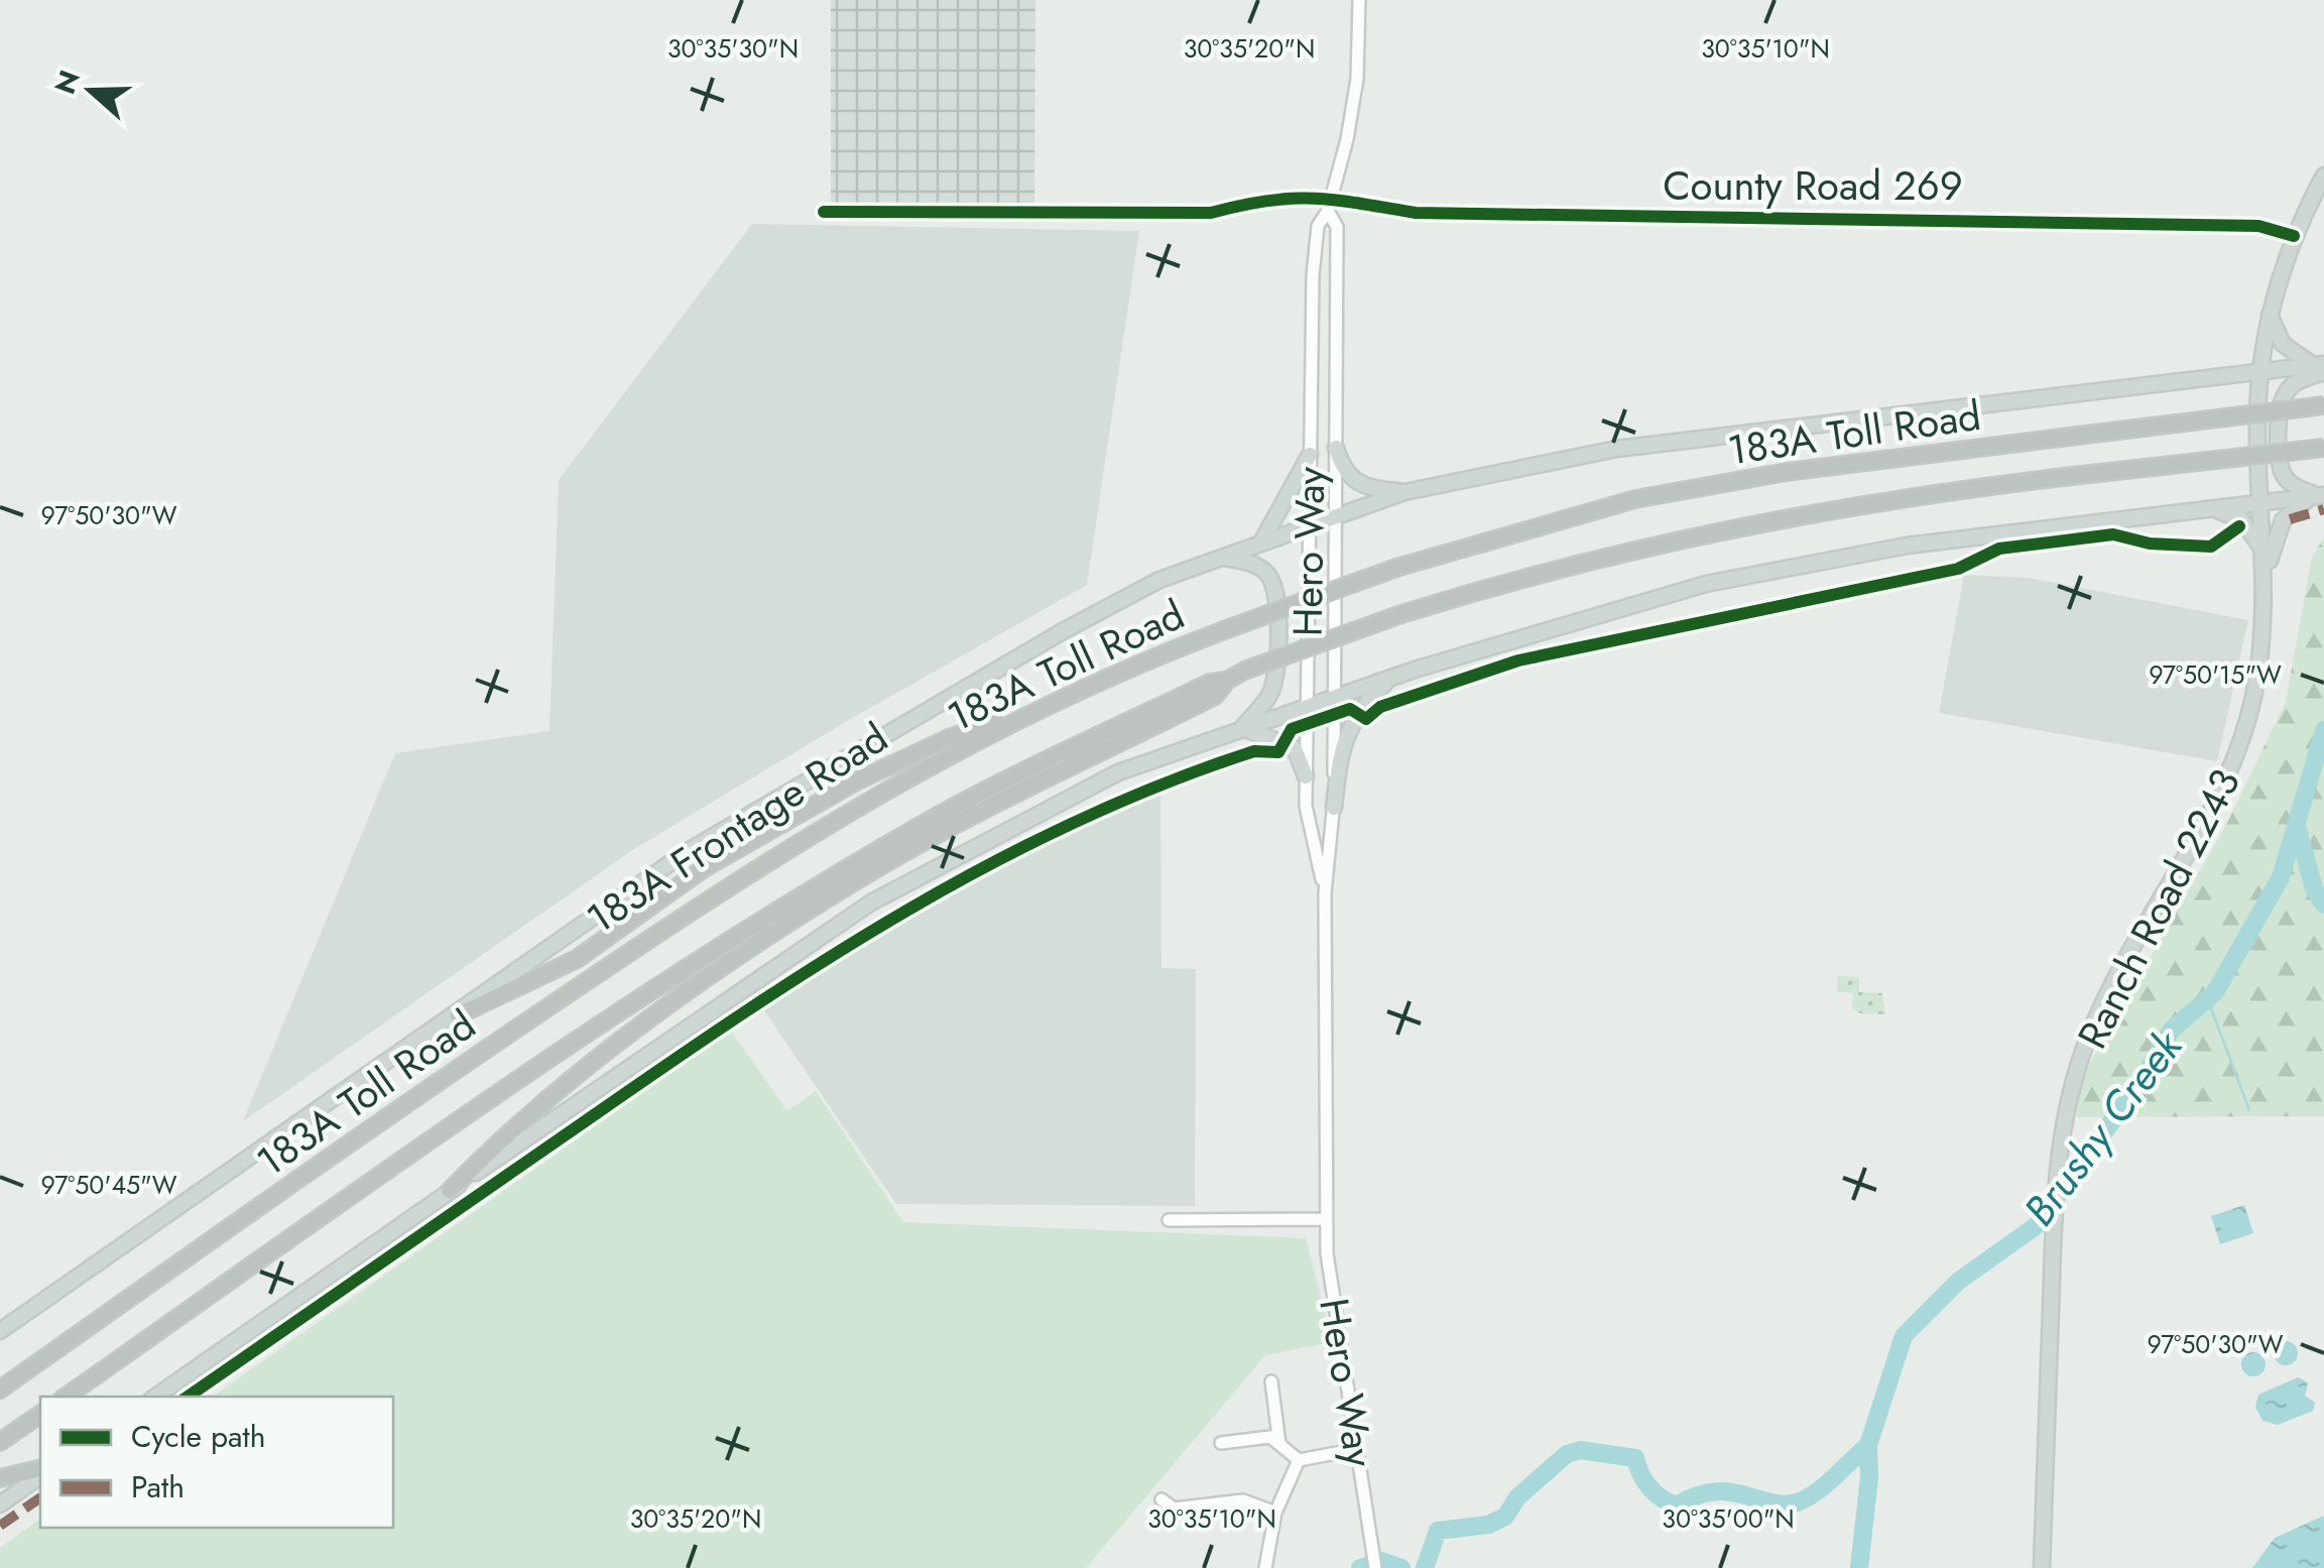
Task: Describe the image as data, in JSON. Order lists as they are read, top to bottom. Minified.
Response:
{"streets":{"highway":["183A Toll Road"],"main road":["183A Frontage Road","Ranch Road 2243"],"street":["County Road 269","Hero Way"]},"crossings":[["County Road 269","Hero Way"],["County Road 269","Ranch Road 2243"],["Hero Way","183A Frontage Road"],["183A Frontage Road","Ranch Road 2243"]],"water":["Brushy Creek"],"legend":["Cycle path","Path"],"north":"left","coordinates":["30°35'30\"N","30°35'20\"N","30°35'10\"N","97°50'30\"W","97°50'15\"W","97°50'45\"W","30°35'00\"N"]}
